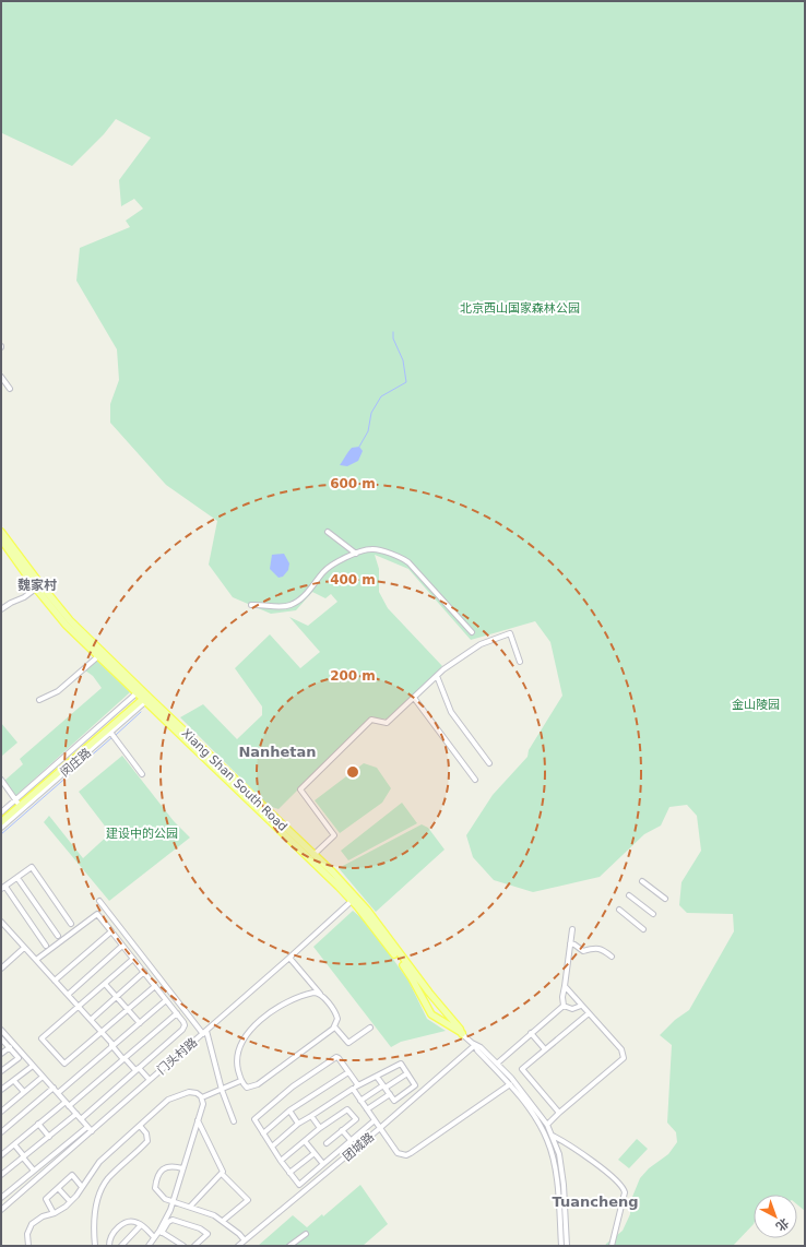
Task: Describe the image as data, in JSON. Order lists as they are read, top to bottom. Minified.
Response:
{"streets":{"main road":["闵庄路","Xiang Shan South Road"],"street":["门头村路","团城路"]},"crossings":[["闵庄路","Xiang Shan South Road"],["Xiang Shan South Road","门头村路"],["Xiang Shan South Road","团城路"]],"districts":["魏家村","Nanhetan","Tuancheng"],"parks":["北京西山国家森林公园","金山陵园","建设中的公园"],"north":"bottom right","rings":["600 m","400 m","200 m"]}
